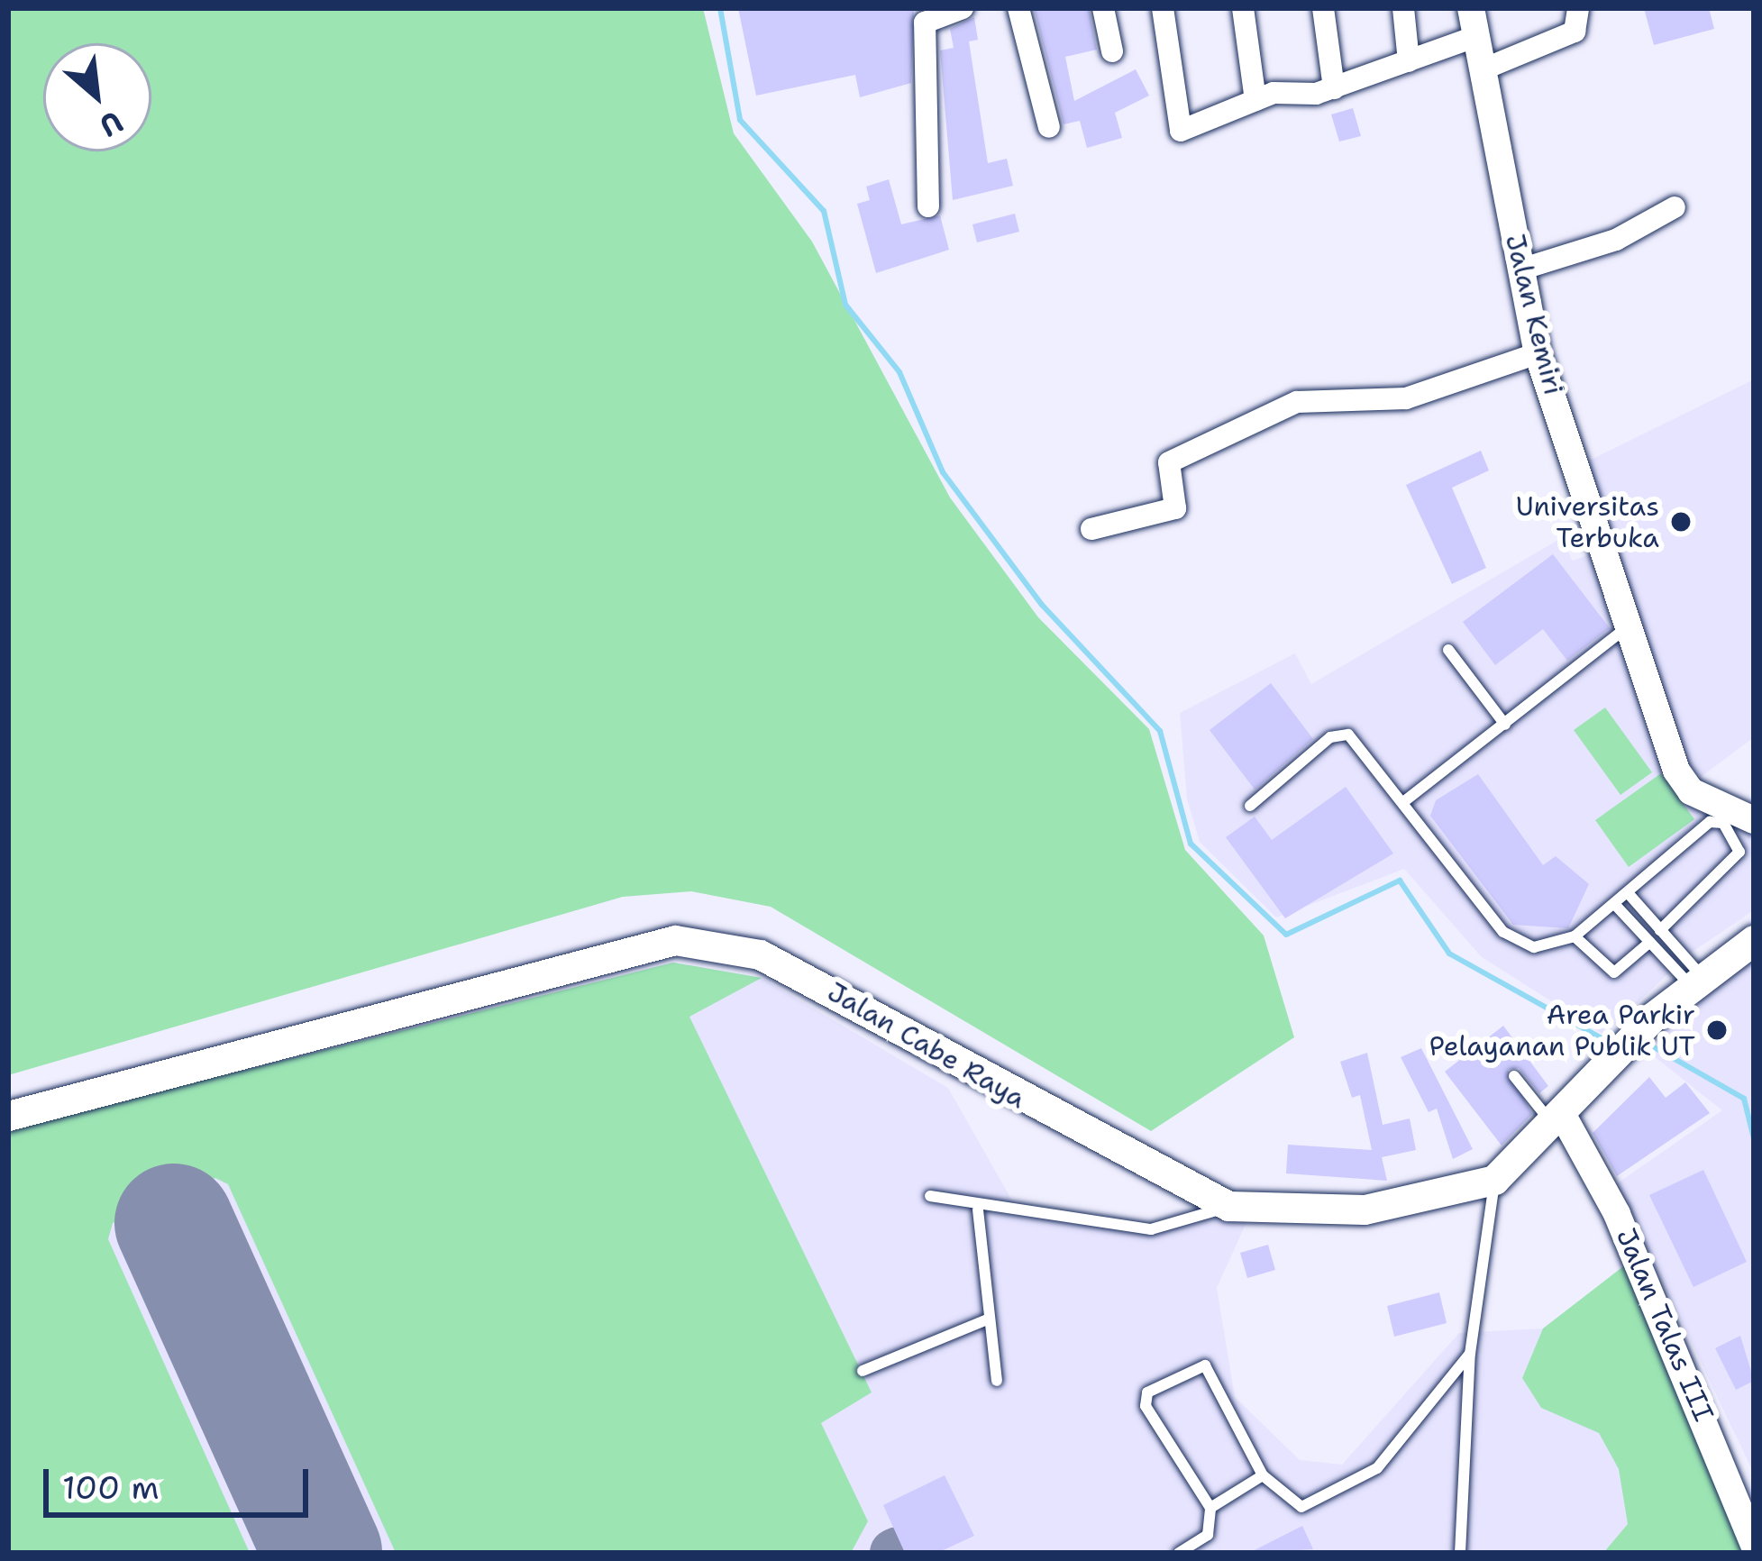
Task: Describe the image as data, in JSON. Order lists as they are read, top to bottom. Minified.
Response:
{"streets":{"main road":["Jalan Cabe Raya"],"street":["Jalan Kemiri","Jalan Talas III"]},"places":["Universitas Terbuka","Area Parkir Pelayanan Publik UT"],"scale_bar":"100 m","north":"bottom right"}
